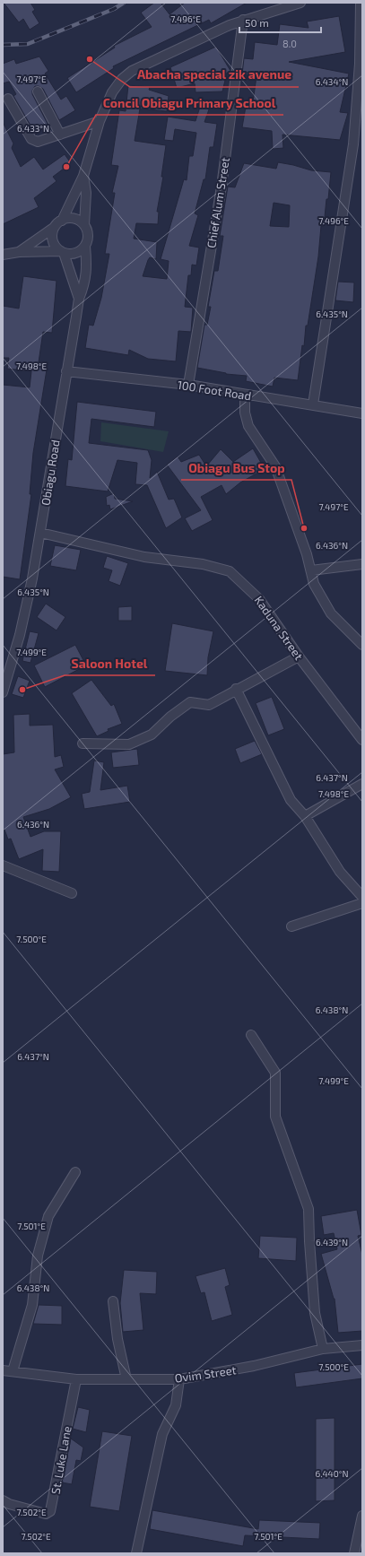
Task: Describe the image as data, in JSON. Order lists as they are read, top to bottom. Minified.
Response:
{"streets":{"street":["Chief Alum Street","100 Foot Road","Obiagu Road","Kaduna Street","Ovim Street","St. Luke Lane"]},"crossings":[["Chief Alum Street","100 Foot Road"],["100 Foot Road","Obiagu Road"],["Obiagu Road","Kaduna Street"],["Ovim Street","St. Luke Lane"]],"places":["Abacha special zik avenue","Concil Obiagu Primary School","Obiagu Bus Stop","Saloon Hotel"],"house_numbers":["8.0"],"scale_bar":"50 m","coordinates":["7.496°E","7.497°E","6.434°N","6.433°N","6.435°N","7.498°E","6.436°N","7.499°E","6.437°N","7.500°E","6.438°N","7.501°E","6.439°N","6.440°N","7.502°E"]}
